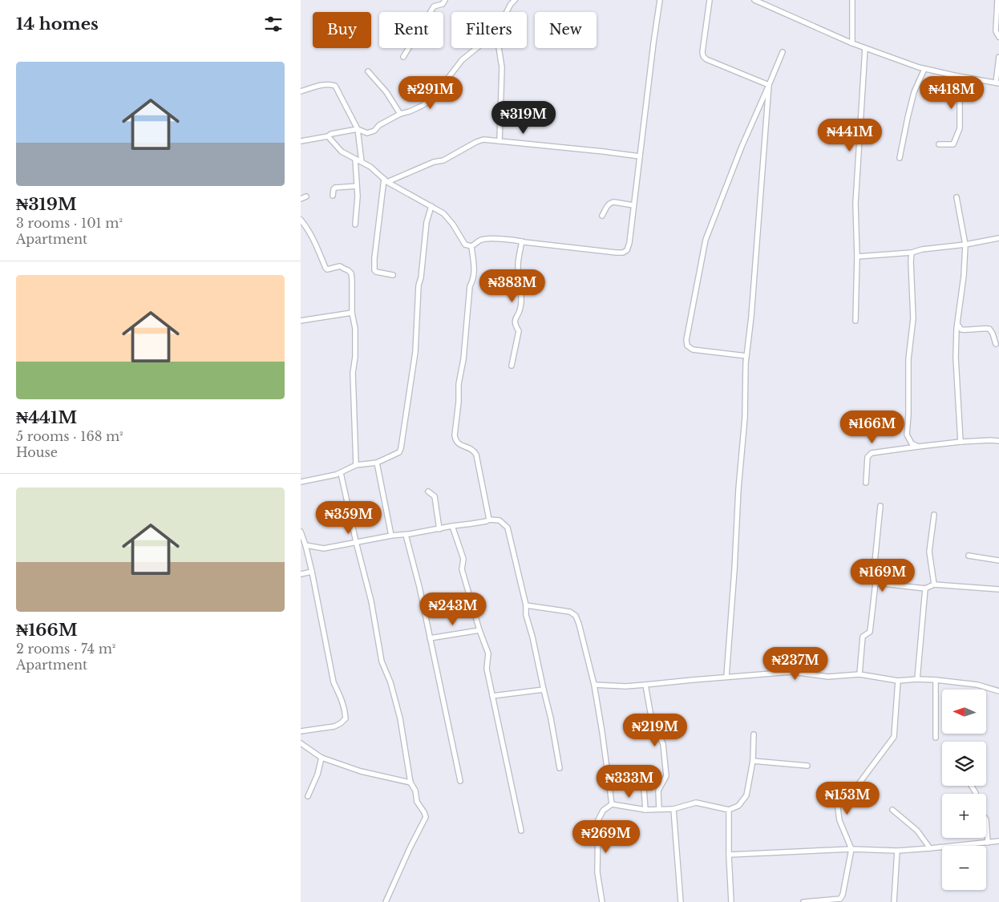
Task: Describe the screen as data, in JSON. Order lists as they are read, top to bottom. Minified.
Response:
{"north":"left","page":{"heading":"14 homes","chip":["Buy","Rent","Filters","New"],"list":[{"name":"₦319M","note":"3 rooms · 101 m² · Apartment"},{"name":"₦441M","note":"5 rooms · 168 m² · House"},{"name":"₦166M","note":"2 rooms · 74 m² · Apartment"}],"price":["₦291M","₦418M","₦319M","₦441M","₦383M","₦166M","₦359M","₦169M","₦243M","₦237M","₦219M","₦333M","₦153M","₦269M"],"map_buttons":["+","−"]}}
